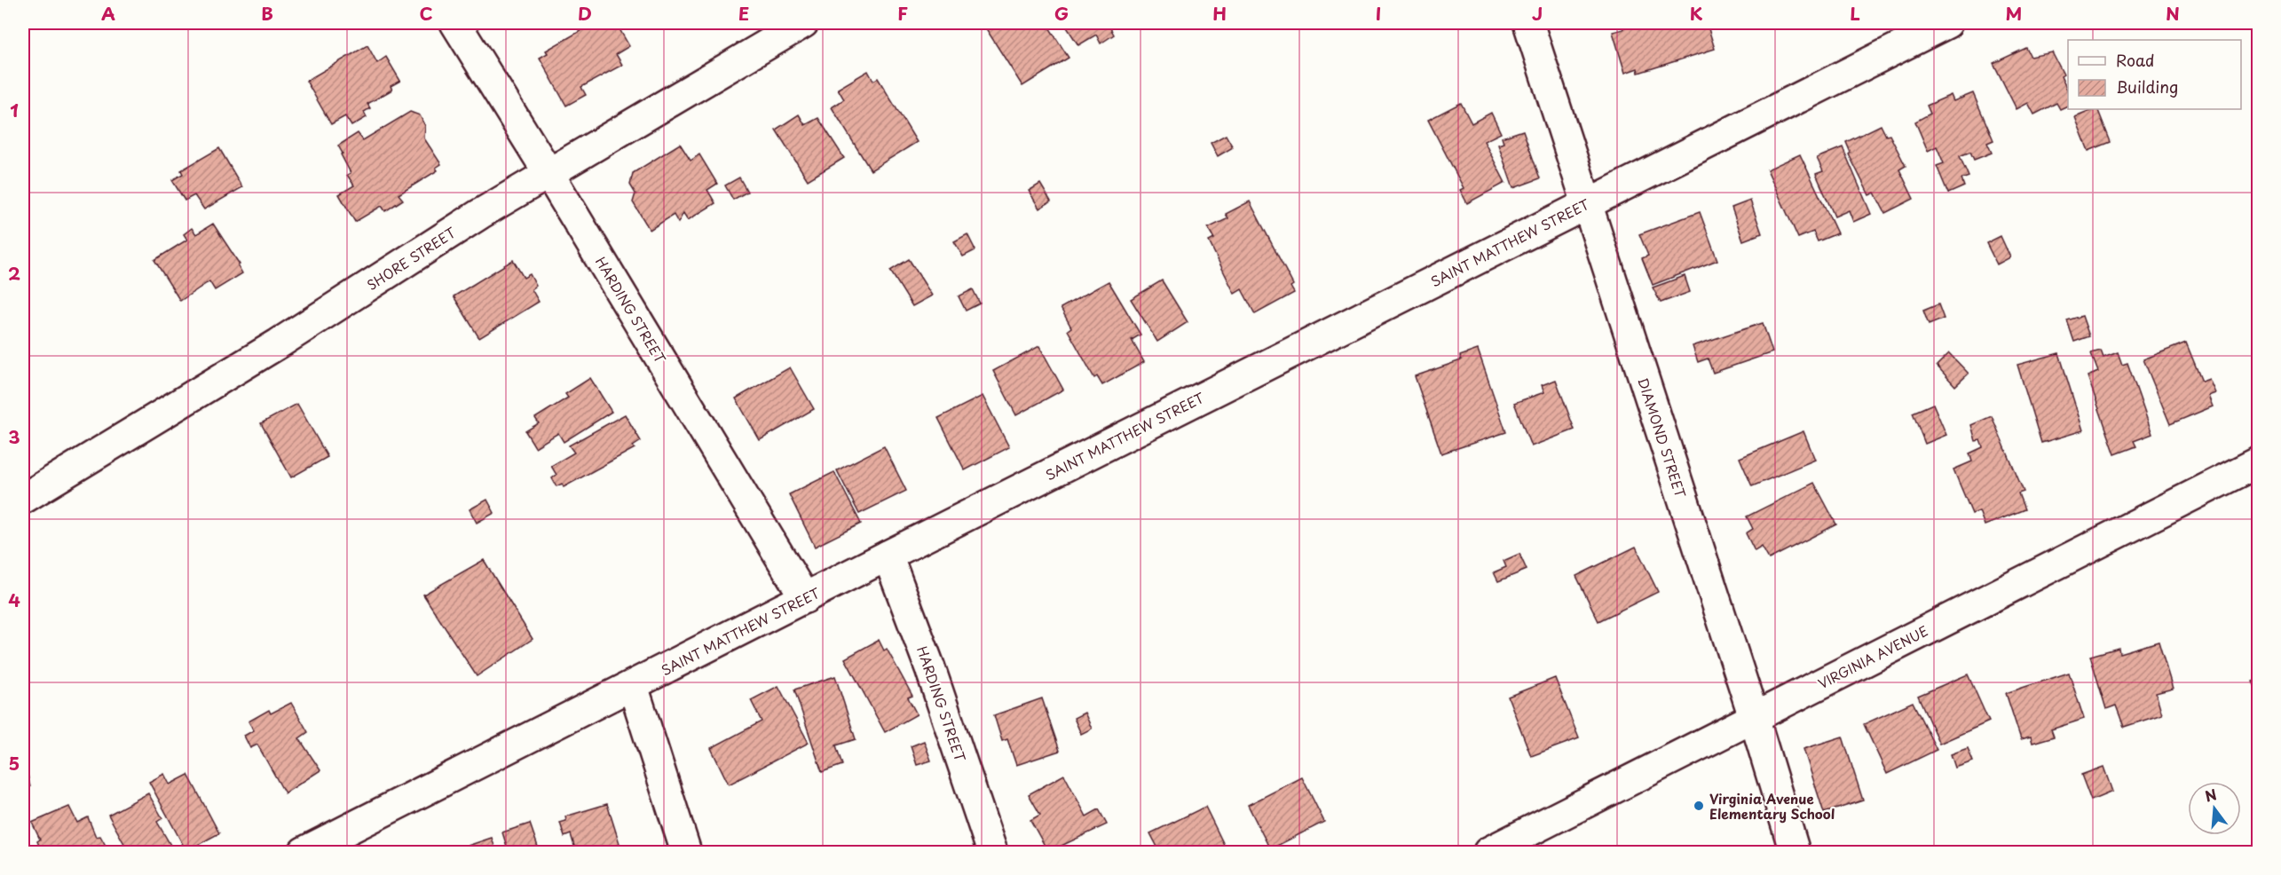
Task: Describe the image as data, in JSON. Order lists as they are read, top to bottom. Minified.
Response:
{"streets":{"street":["SAINT MATTHEW STREET","SHORE STREET","HARDING STREET","DIAMOND STREET","VIRGINIA AVENUE"]},"crossings":[["SAINT MATTHEW STREET","HARDING STREET"],["SAINT MATTHEW STREET","DIAMOND STREET"],["SHORE STREET","HARDING STREET"],["DIAMOND STREET","VIRGINIA AVENUE"]],"places":["Virginia Avenue Elementary School"],"legend":["Road","Building"],"north":"top","grid":{"columns":["A","B","C","D","E","F","G","H","I","J","K","L","M","N"],"rows":["1","2","3","4","5"]}}
